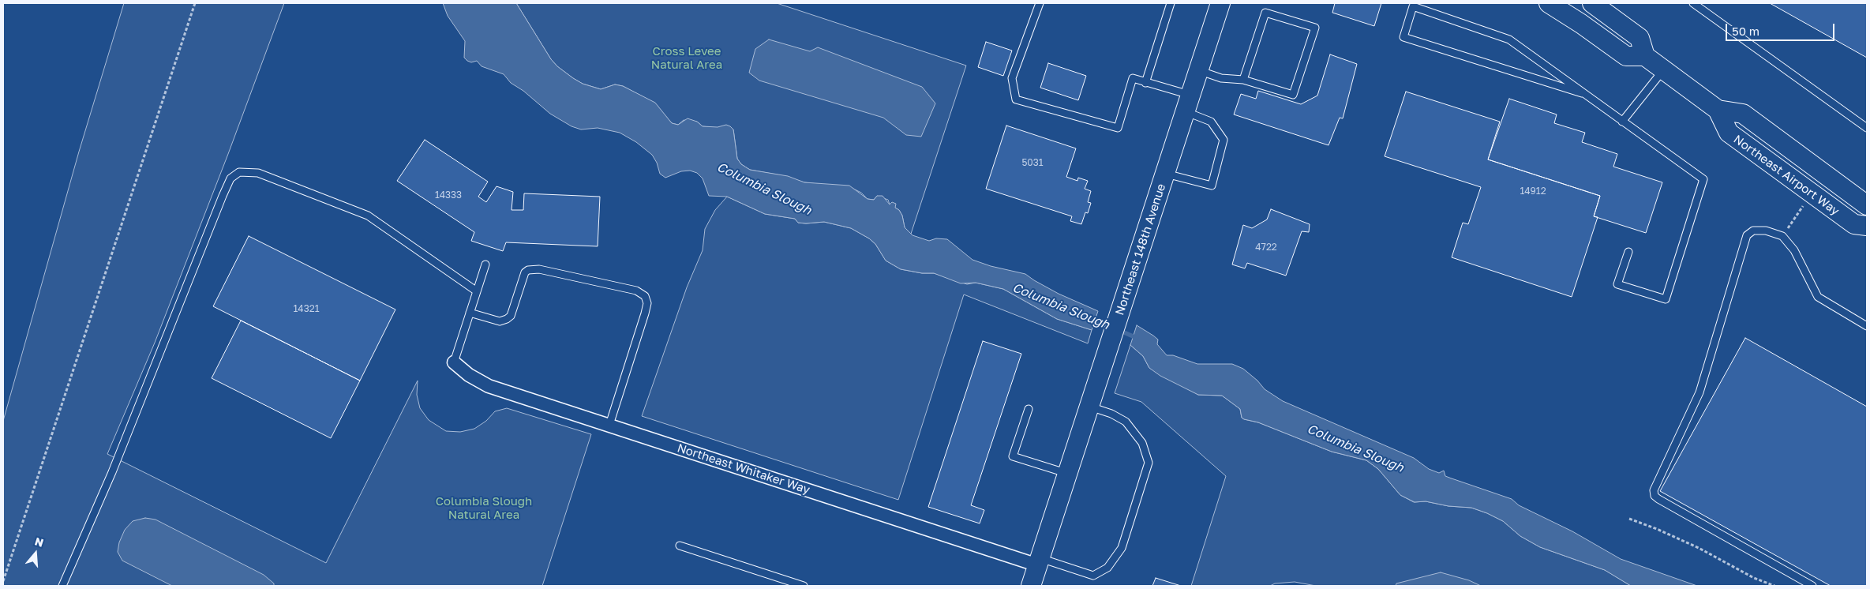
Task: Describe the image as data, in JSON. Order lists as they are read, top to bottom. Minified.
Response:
{"streets":{"main road":["Northeast Airport Way","Northeast 148th Avenue"],"street":["Northeast Whitaker Way"]},"crossings":[["Northeast 148th Avenue","Northeast Whitaker Way"]],"water":["Columbia Slough"],"parks":["Cross Levee Natural Area","Columbia Slough Natural Area"],"house_numbers":["5031","14912","14333","4722","14321"],"scale_bar":"50 m","north":"top"}
